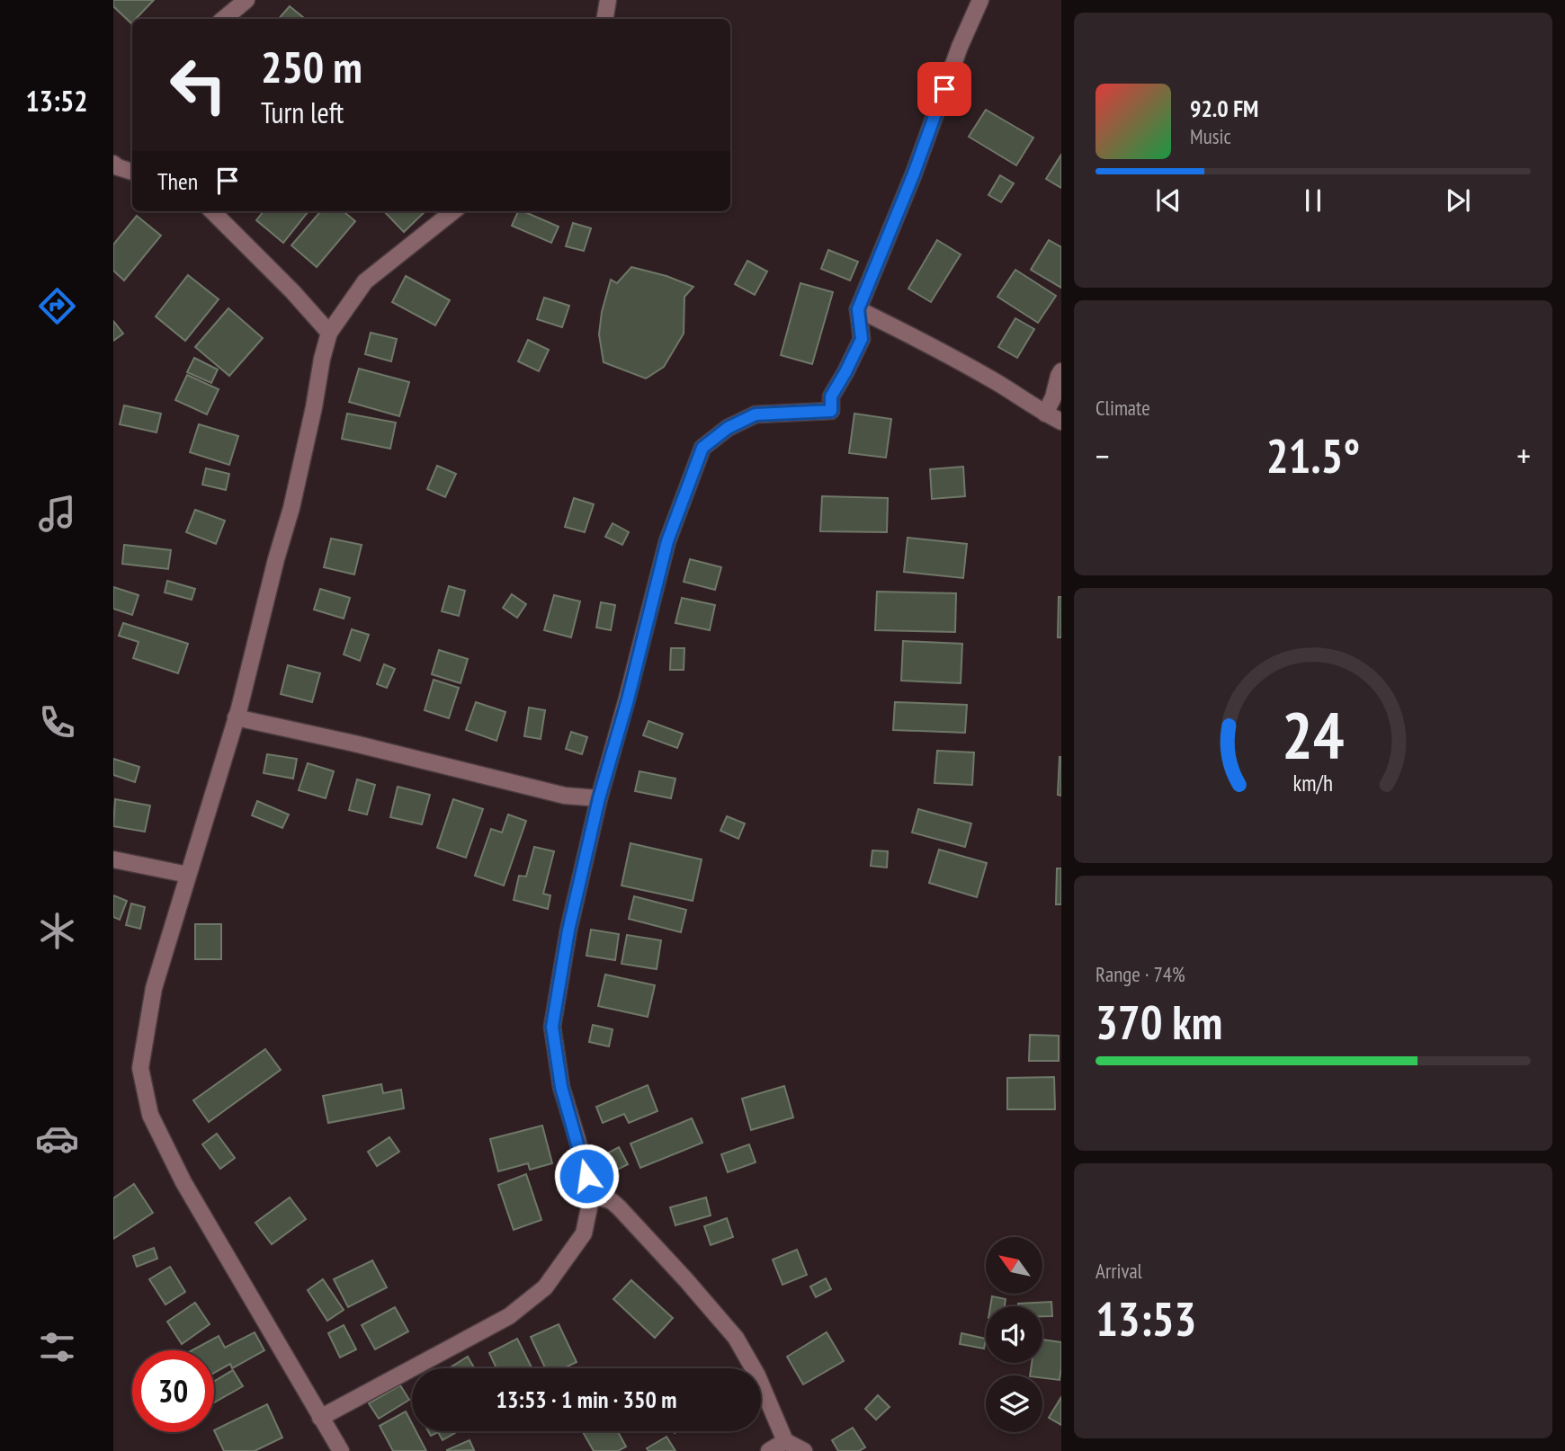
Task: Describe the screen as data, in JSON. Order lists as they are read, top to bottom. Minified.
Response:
{"north":"top left","page":{"tabs":"13:52","turn":["250 m","Turn left"],"song":["92.0 FM","Music"],"then":"Then","tile":["Climate",["Range · 74%","370 km"],["Arrival","13:53"]],"heat":["−","21.5°","+"],"limit":"30","trip":"13:53 · 1 min · 350 m","gauge":["24","km/h"]}}
